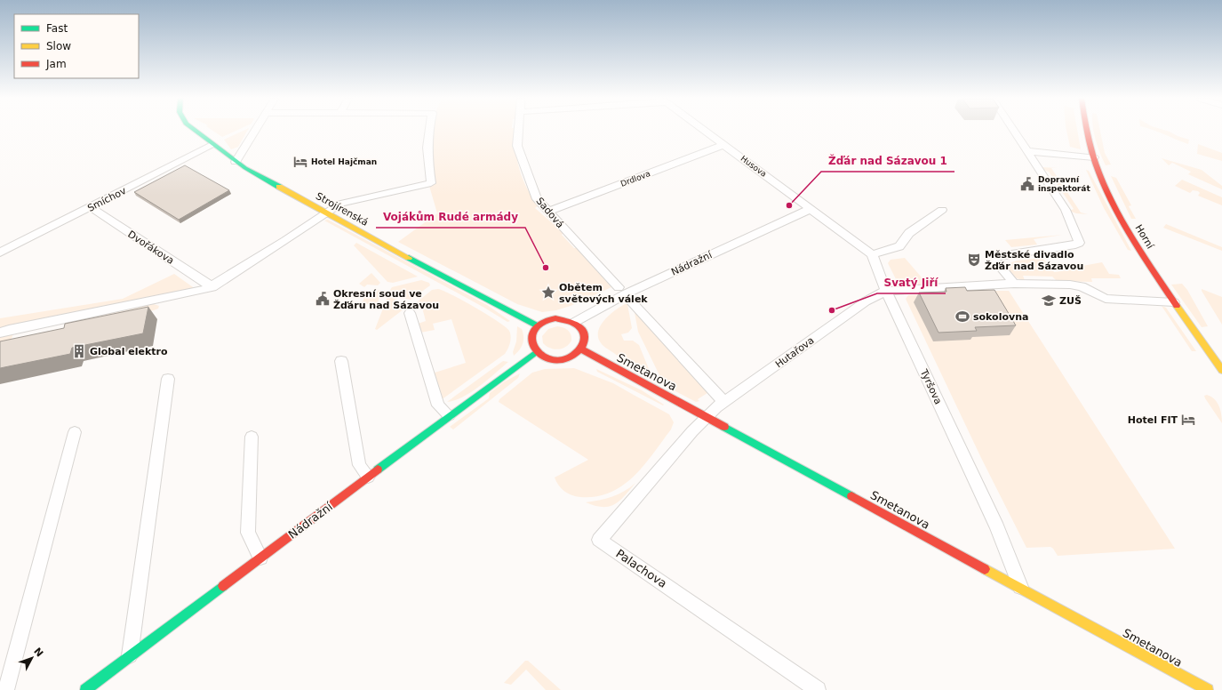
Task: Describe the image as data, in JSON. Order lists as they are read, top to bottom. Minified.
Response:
{"streets":{"street":["Husova","Drdlova","Smíchov","Strojírenská","Sadová","Horní","Dvořákova","Nádražní","Hutařova","Smetanova","Tyršova","Palachova"]},"crossings":[["Husova","Drdlova"],["Husova","Nádražní"],["Drdlova","Sadová"],["Smíchov","Strojírenská"],["Smíchov","Dvořákova"],["Strojírenská","Nádražní"],["Strojírenská","Smetanova"],["Nádražní","Smetanova"],["Hutařova","Smetanova"],["Hutařova","Tyršova"],["Hutařova","Palachova"],["Smetanova","Tyršova"],["Smetanova","Palachova"]],"places":{"hotel":["Hotel Hajčman","Hotel FIT"],"public building":["Dopravní inspektorát","Okresní soud ve Žďáru nad Sázavou"],"other":["Žďár nad Sázavou 1","Vojákům Rudé armády","Svatý Jiří"],"theatre":["Městské divadlo Žďár nad Sázavou"],"place":["Obětem světových válek"],"school or university":["ZUŠ"],"sports":["sokolovna"],"building":["Global elektro"]},"legend":["Fast","Slow","Jam"],"north":"top right"}
